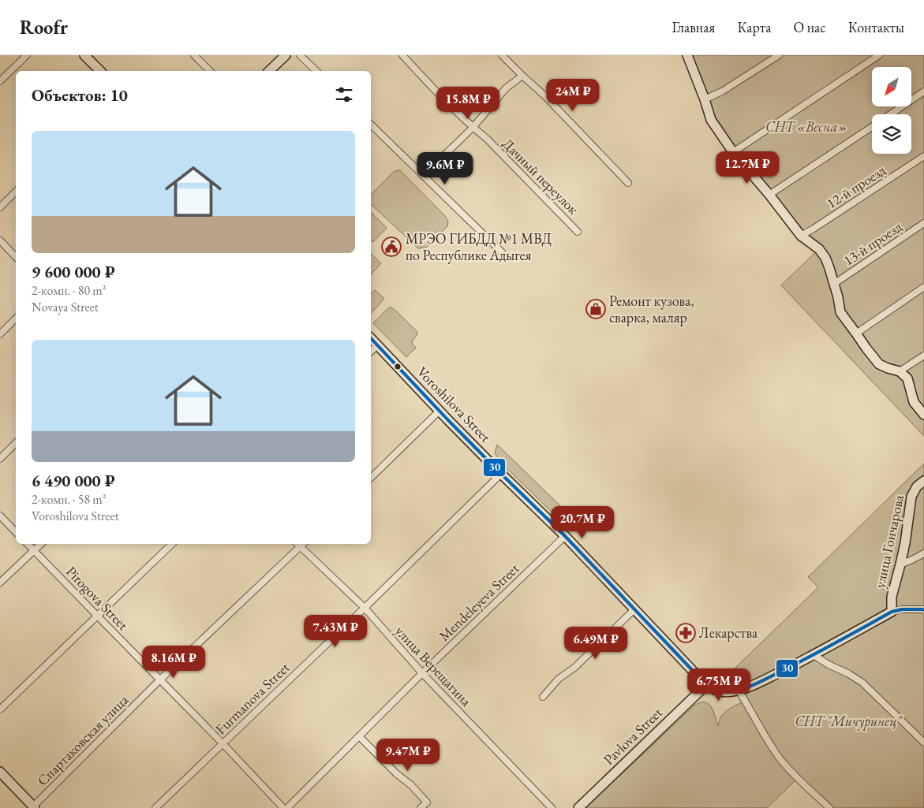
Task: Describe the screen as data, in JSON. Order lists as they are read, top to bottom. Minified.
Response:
{"streets":{"street":["Дачный переулок","12-й проезд","13-й проезд","Voroshilova Street","улица Гончарова","Pirogova Street","Mendeleyeva Street","улица Верещагина","Furmanova Street","Pavlova Street","Спартаковская улица"]},"crossings":[["Voroshilova Street","Mendeleyeva Street"],["Voroshilova Street","Furmanova Street"],["Voroshilova Street","Pavlova Street"],["Pirogova Street","Furmanova Street"],["Pirogova Street","Спартаковская улица"],["Mendeleyeva Street","улица Верещагина"],["улица Верещагина","Furmanova Street"]],"parks":["СНТ «Весна»","СНТ \"Мичуринец\""],"places":{"public building":["МРЭО ГИБДД №1 МВД по Республике Адыгея"],"shop":["Ремонт кузова, сварка, маляр"],"pharmacy":["Лекарства"]},"lines":["transit line 30"],"north":"bottom left","page":{"header":"Roofr","nav":["Главная","Карта","О нас","Контакты"],"heading":"Объектов: 10","price":["24M ₽","15.8M ₽","12.7M ₽","9.6M ₽","20.7M ₽","7.43M ₽","6.49M ₽","8.16M ₽","6.75M ₽","9.47M ₽"],"list":[{"name":"9 600 000 ₽","note":"2-комн. · 80 m² · Novaya Street"},{"name":"6 490 000 ₽","note":"2-комн. · 58 m² · Voroshilova Street"}]}}
